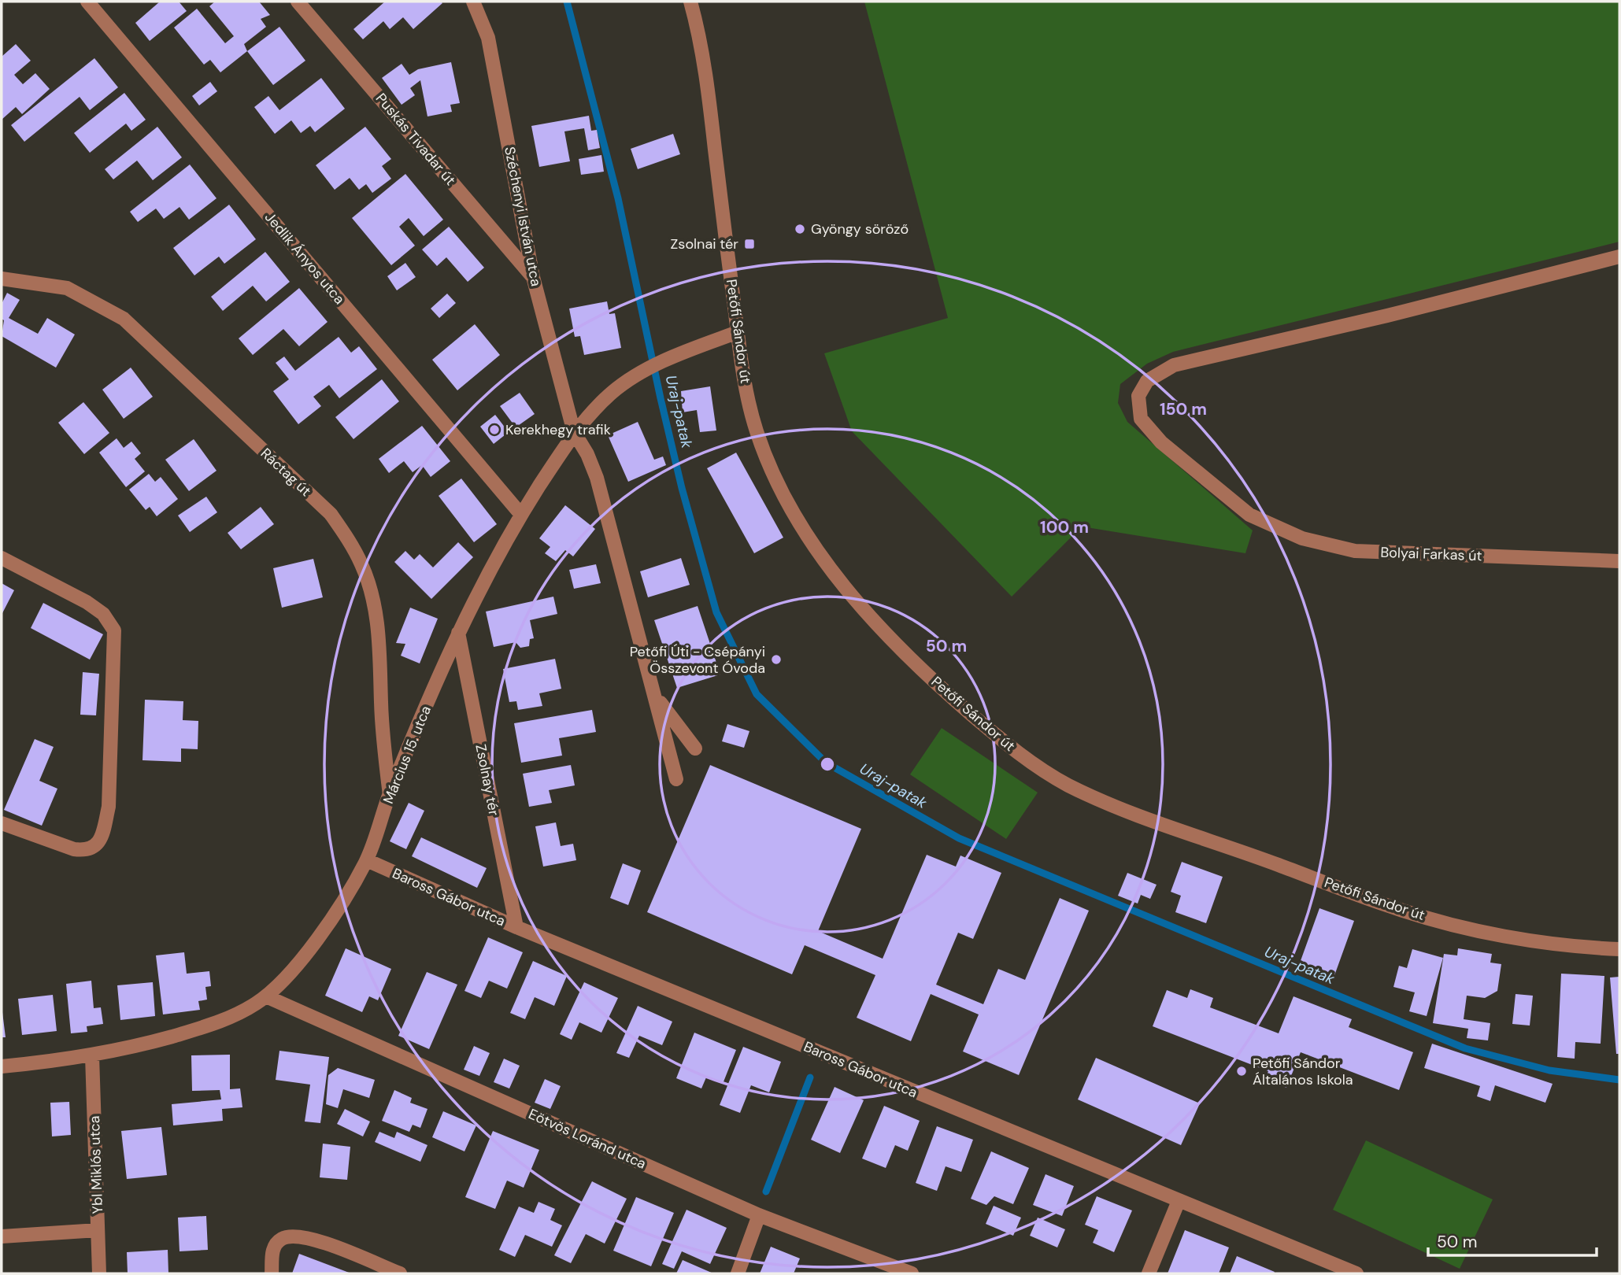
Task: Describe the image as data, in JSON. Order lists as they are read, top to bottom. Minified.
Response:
{"streets":{"street":["Puskás Tivadar út","Széchenyi István utca","Jedlik Ányos utca","Petőfi Sándor út","Ráctag út","Bolyai Farkas út","Március 15. utca","Zsolnay tér","Baross Gábor utca","Eötvös Loránd utca","Ybl Miklós utca"]},"crossings":[["Puskás Tivadar út","Széchenyi István utca"],["Széchenyi István utca","Március 15. utca"],["Jedlik Ányos utca","Március 15. utca"],["Petőfi Sándor út","Március 15. utca"],["Ráctag út","Március 15. utca"],["Március 15. utca","Zsolnay tér"],["Március 15. utca","Baross Gábor utca"],["Március 15. utca","Eötvös Loránd utca"],["Március 15. utca","Ybl Miklós utca"],["Zsolnay tér","Baross Gábor utca"]],"water":["Uraj-patak"],"places":{"other":["Gyöngy söröző","Kerekhegy trafik","Petőfi Úti - Csépányi Összevont Óvoda","Petőfi Sándor Általános Iskola"],"transit":["Zsolnai tér"]},"scale_bar":"50 m","rings":["150 m","100 m","50 m"]}
